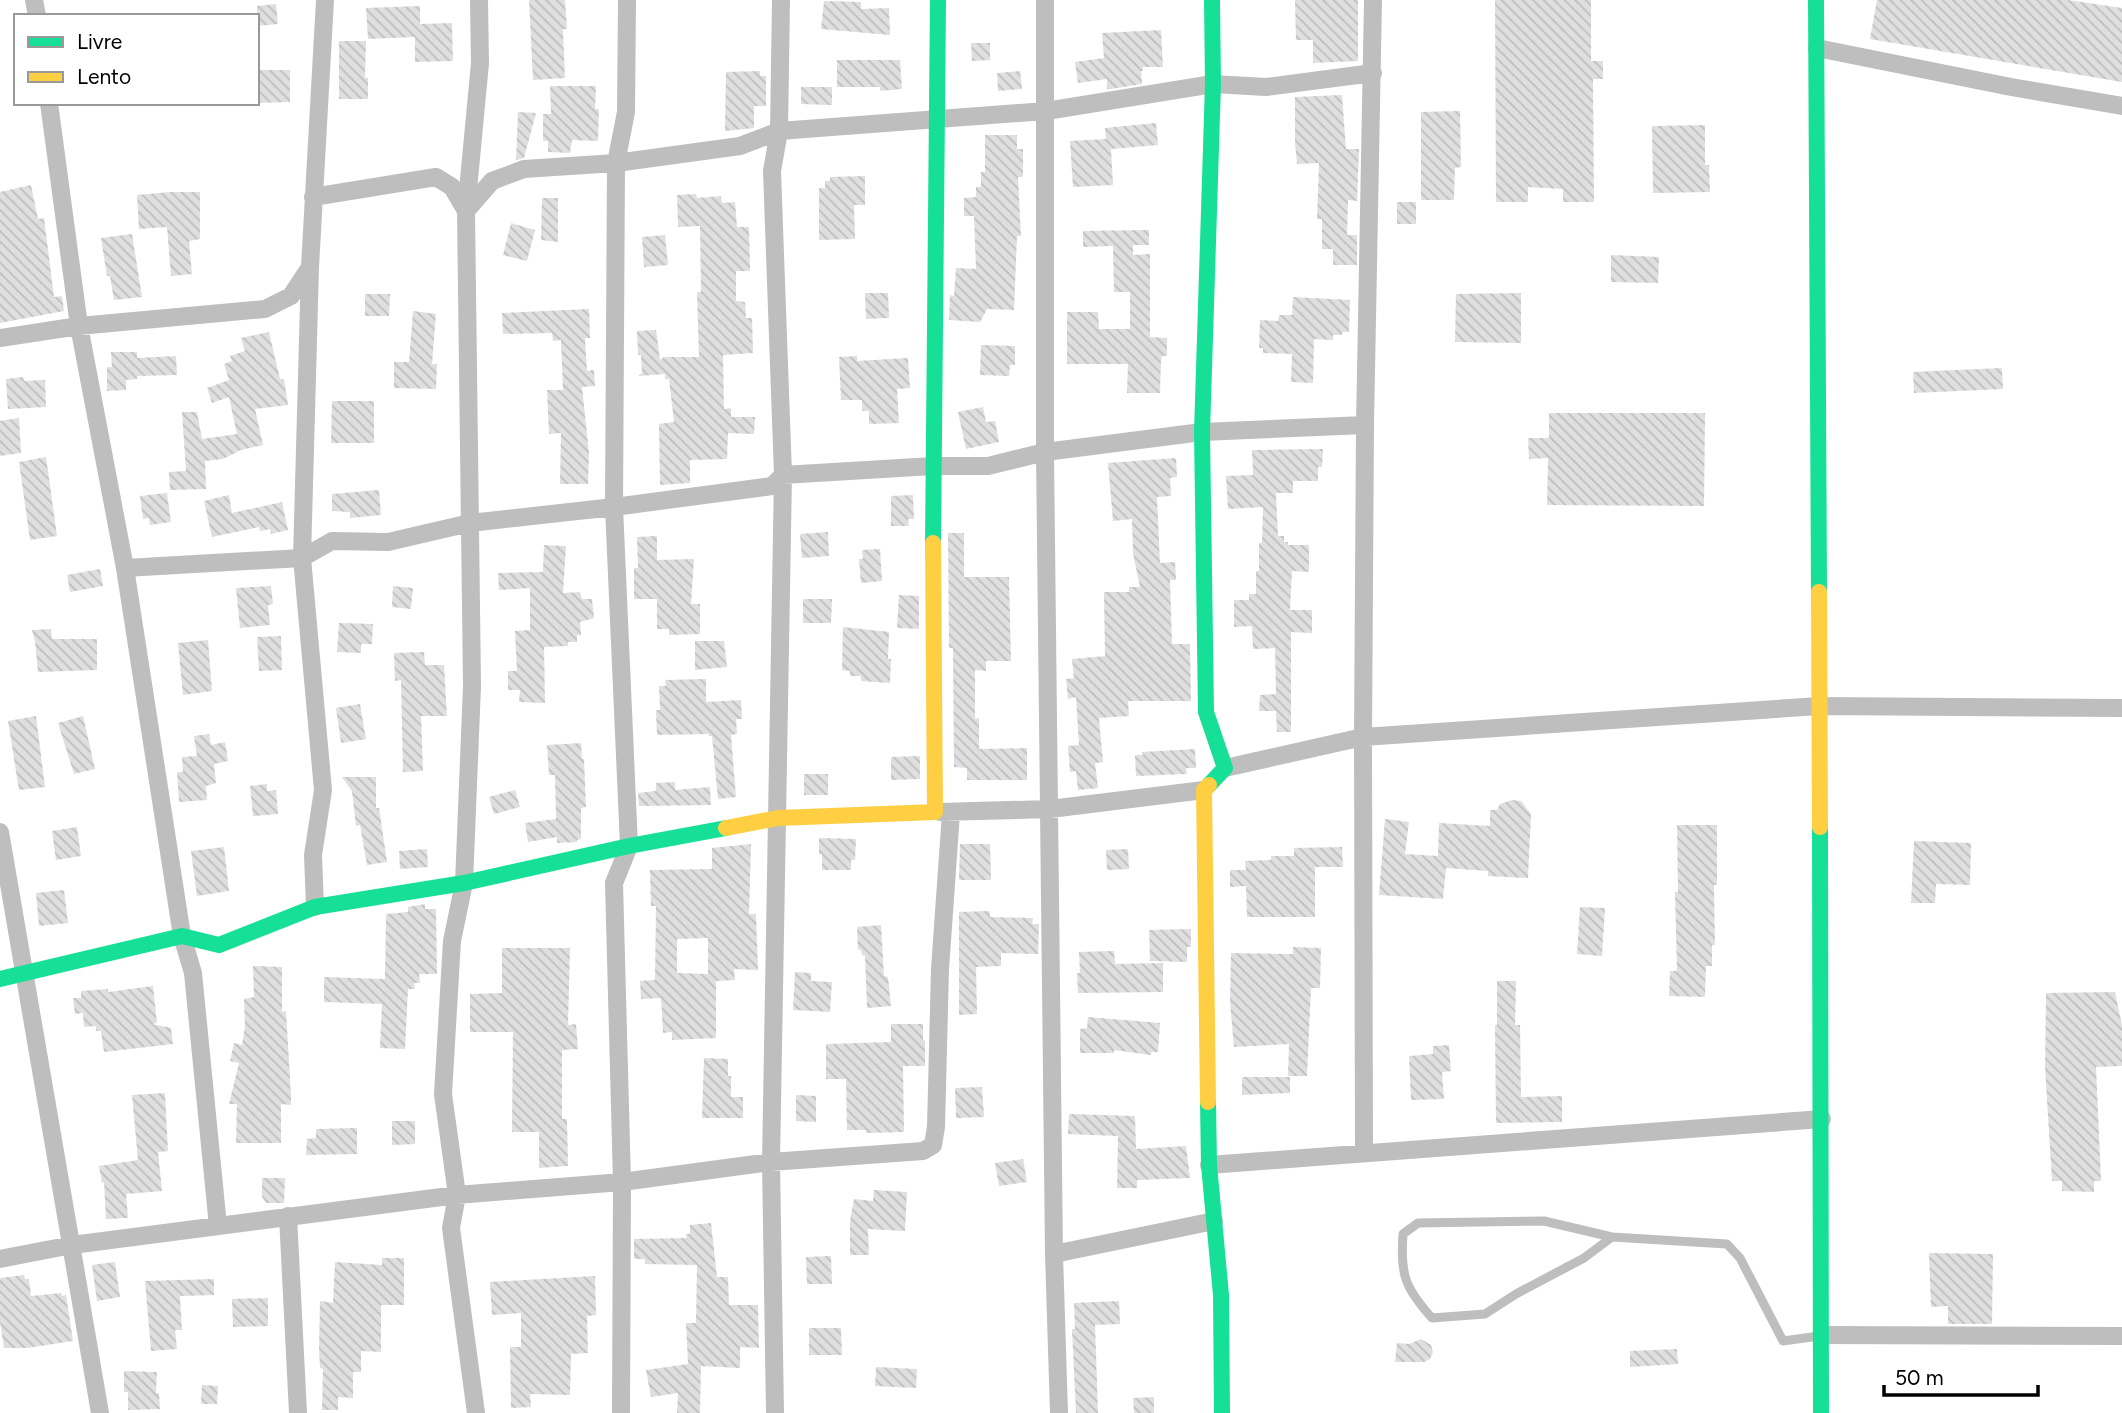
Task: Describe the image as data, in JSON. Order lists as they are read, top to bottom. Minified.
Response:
{"legend":["Livre","Lento"],"scale_bar":"50 m"}
